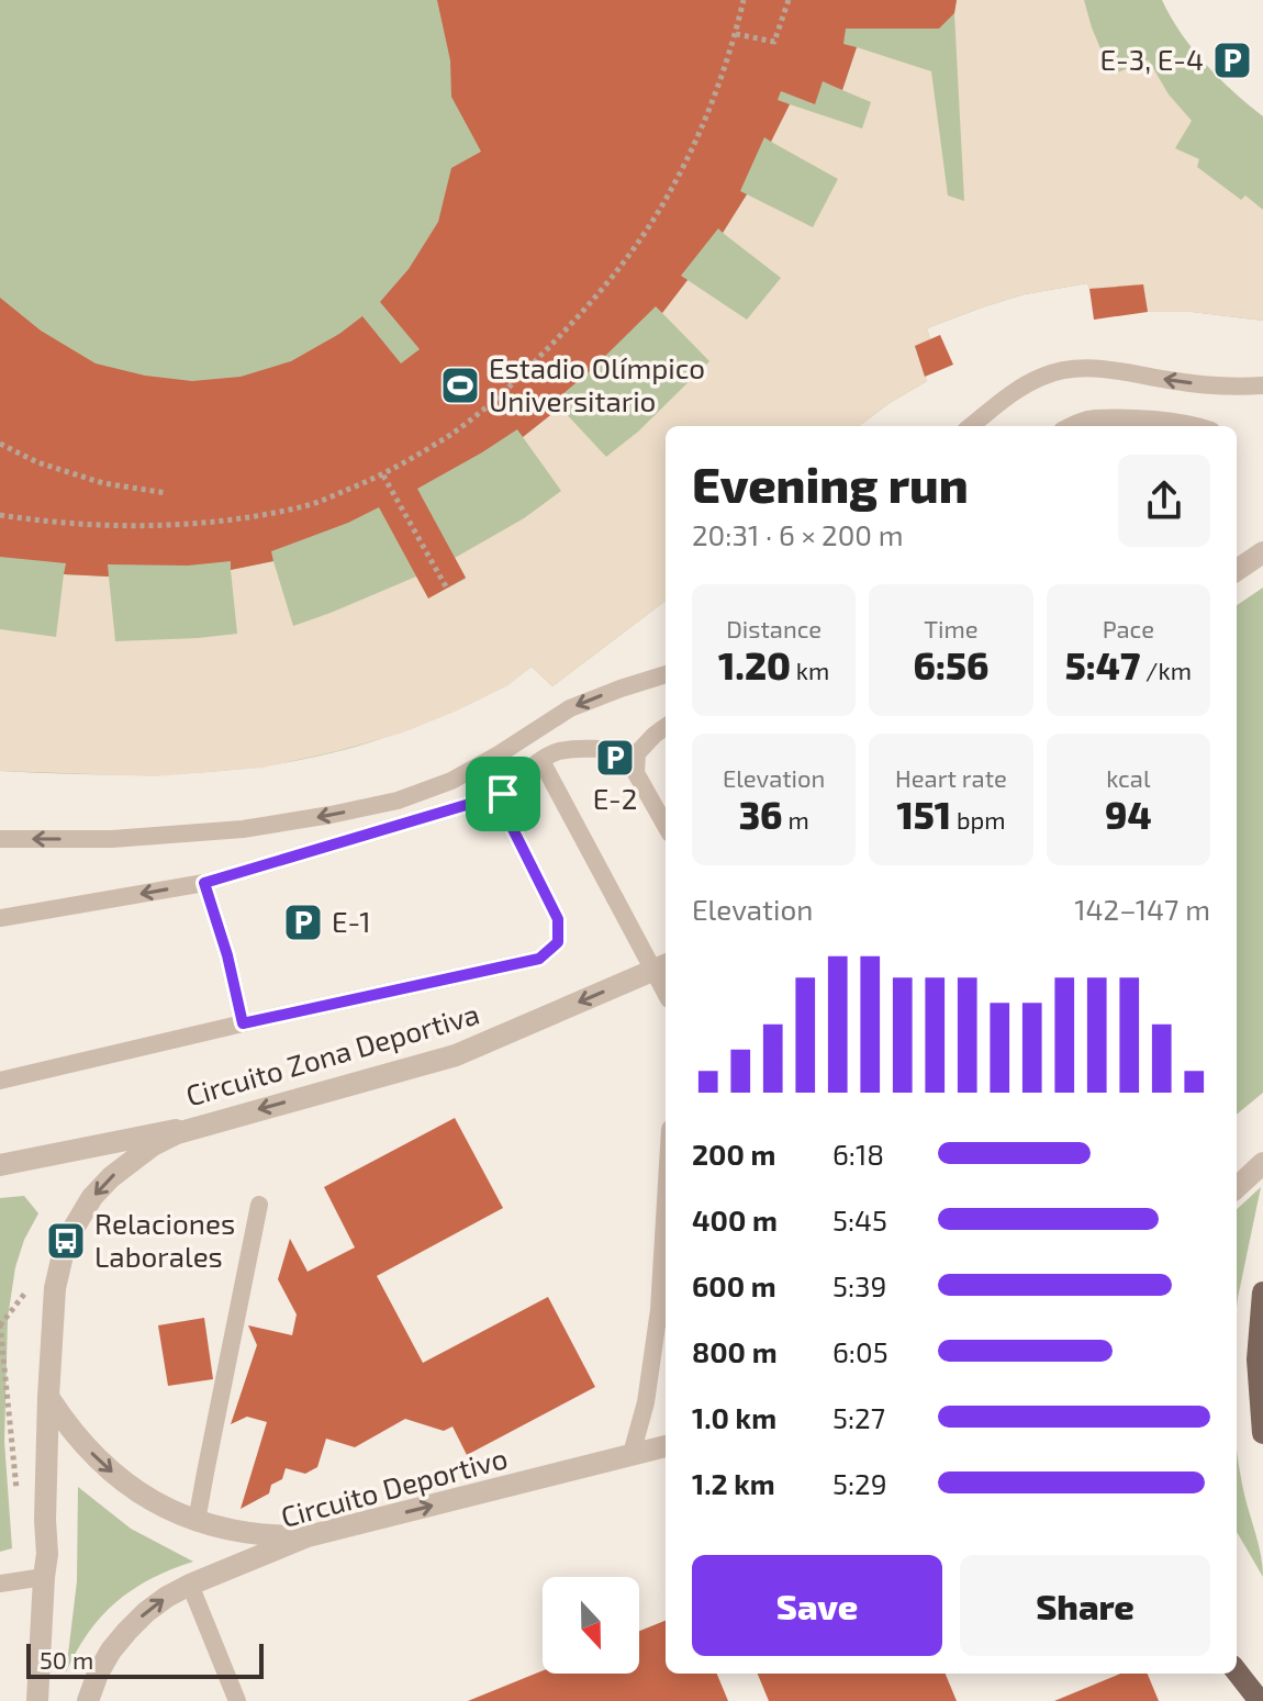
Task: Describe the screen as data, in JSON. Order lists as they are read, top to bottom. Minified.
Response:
{"streets":{"street":["Circuito Zona Deportiva","Circuito Deportivo"]},"one_way":["Circuito Zona Deportiva","Circuito Deportivo"],"places":{"parking":["E-3, E-4","E-2","E-1"],"sports":["Estadio Olímpico Universitario"],"bus stop":["Relaciones Laborales"]},"scale_bar":"50 m","north":"bottom","page":{"heading":["Evening run","20:31 · 6 × 200 m"],"stats":[["Distance","1.20 km"],["Time","6:56"],["Pace","5:47 /km"],["Elevation","36 m"],["Heart rate","151 bpm"],["kcal","94"]],"chart":["Elevation","142–147 m"],"list":[{"name":"200 m","note":"6:18"},{"name":"400 m","note":"5:45"},{"name":"600 m","note":"5:39"},{"name":"800 m","note":"6:05"},{"name":"1.0 km","note":"5:27"},{"name":"1.2 km","note":"5:29"}],"buttons":["Save","Share"],"scale":"50 m"}}
